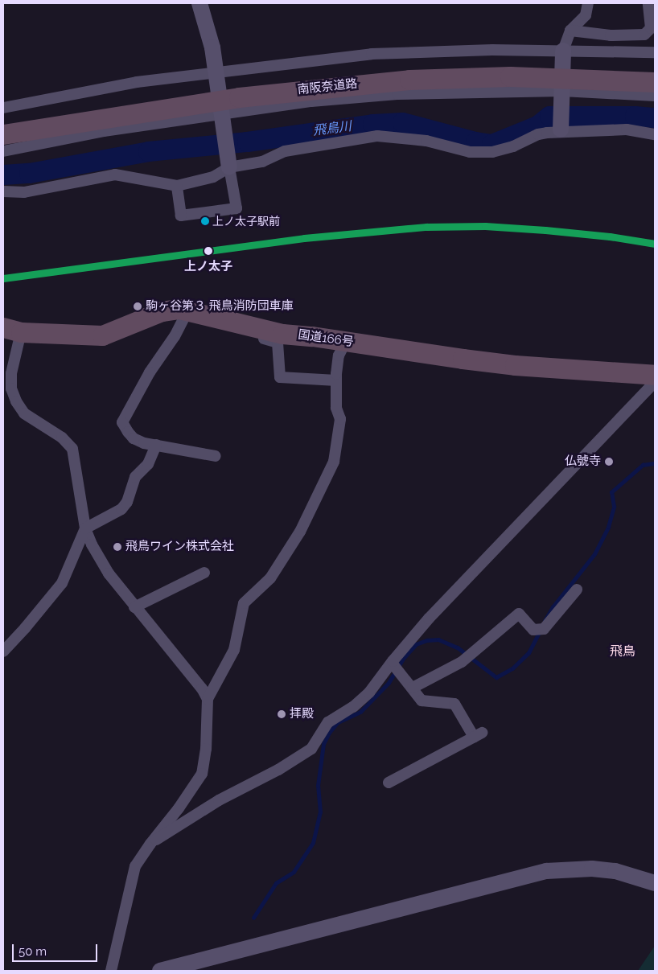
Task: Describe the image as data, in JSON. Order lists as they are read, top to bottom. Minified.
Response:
{"streets":{"highway":["南阪奈道路","国道166号"]},"districts":["飛鳥"],"water":["飛鳥川"],"places":["上ノ太子駅前","上ノ太子","駒ヶ谷第３ 飛鳥消防団車庫","仏號寺","飛鳥ワイン株式会社","拝殿"],"scale_bar":"50 m"}
